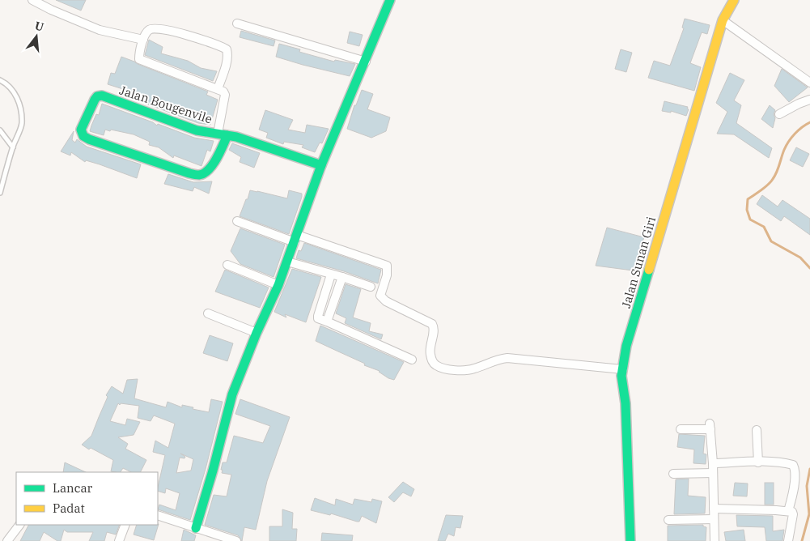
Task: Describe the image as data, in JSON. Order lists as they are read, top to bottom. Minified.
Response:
{"streets":{"street":["Jalan Bougenvile","Jalan Sunan Giri"]},"legend":["Lancar","Padat"],"north":"top"}
